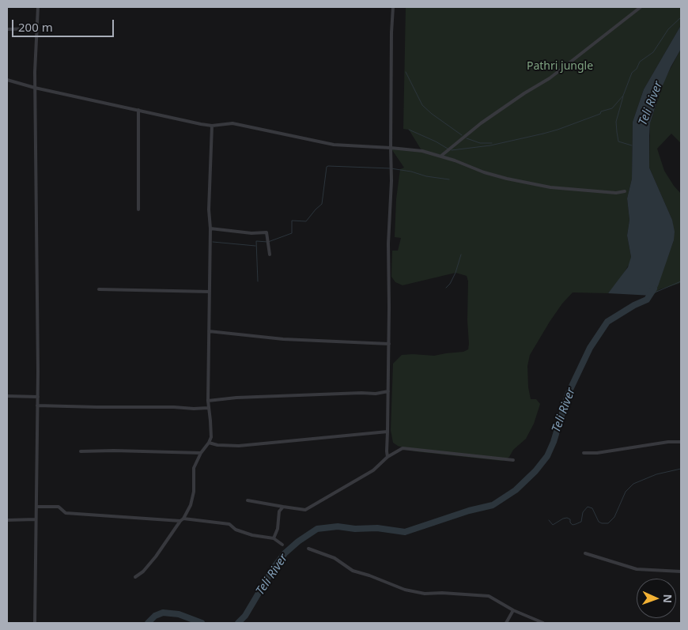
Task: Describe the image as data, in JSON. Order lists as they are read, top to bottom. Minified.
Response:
{"water":["Teli River"],"parks":["Pathri jungle"],"scale_bar":"200 m","north":"right"}
